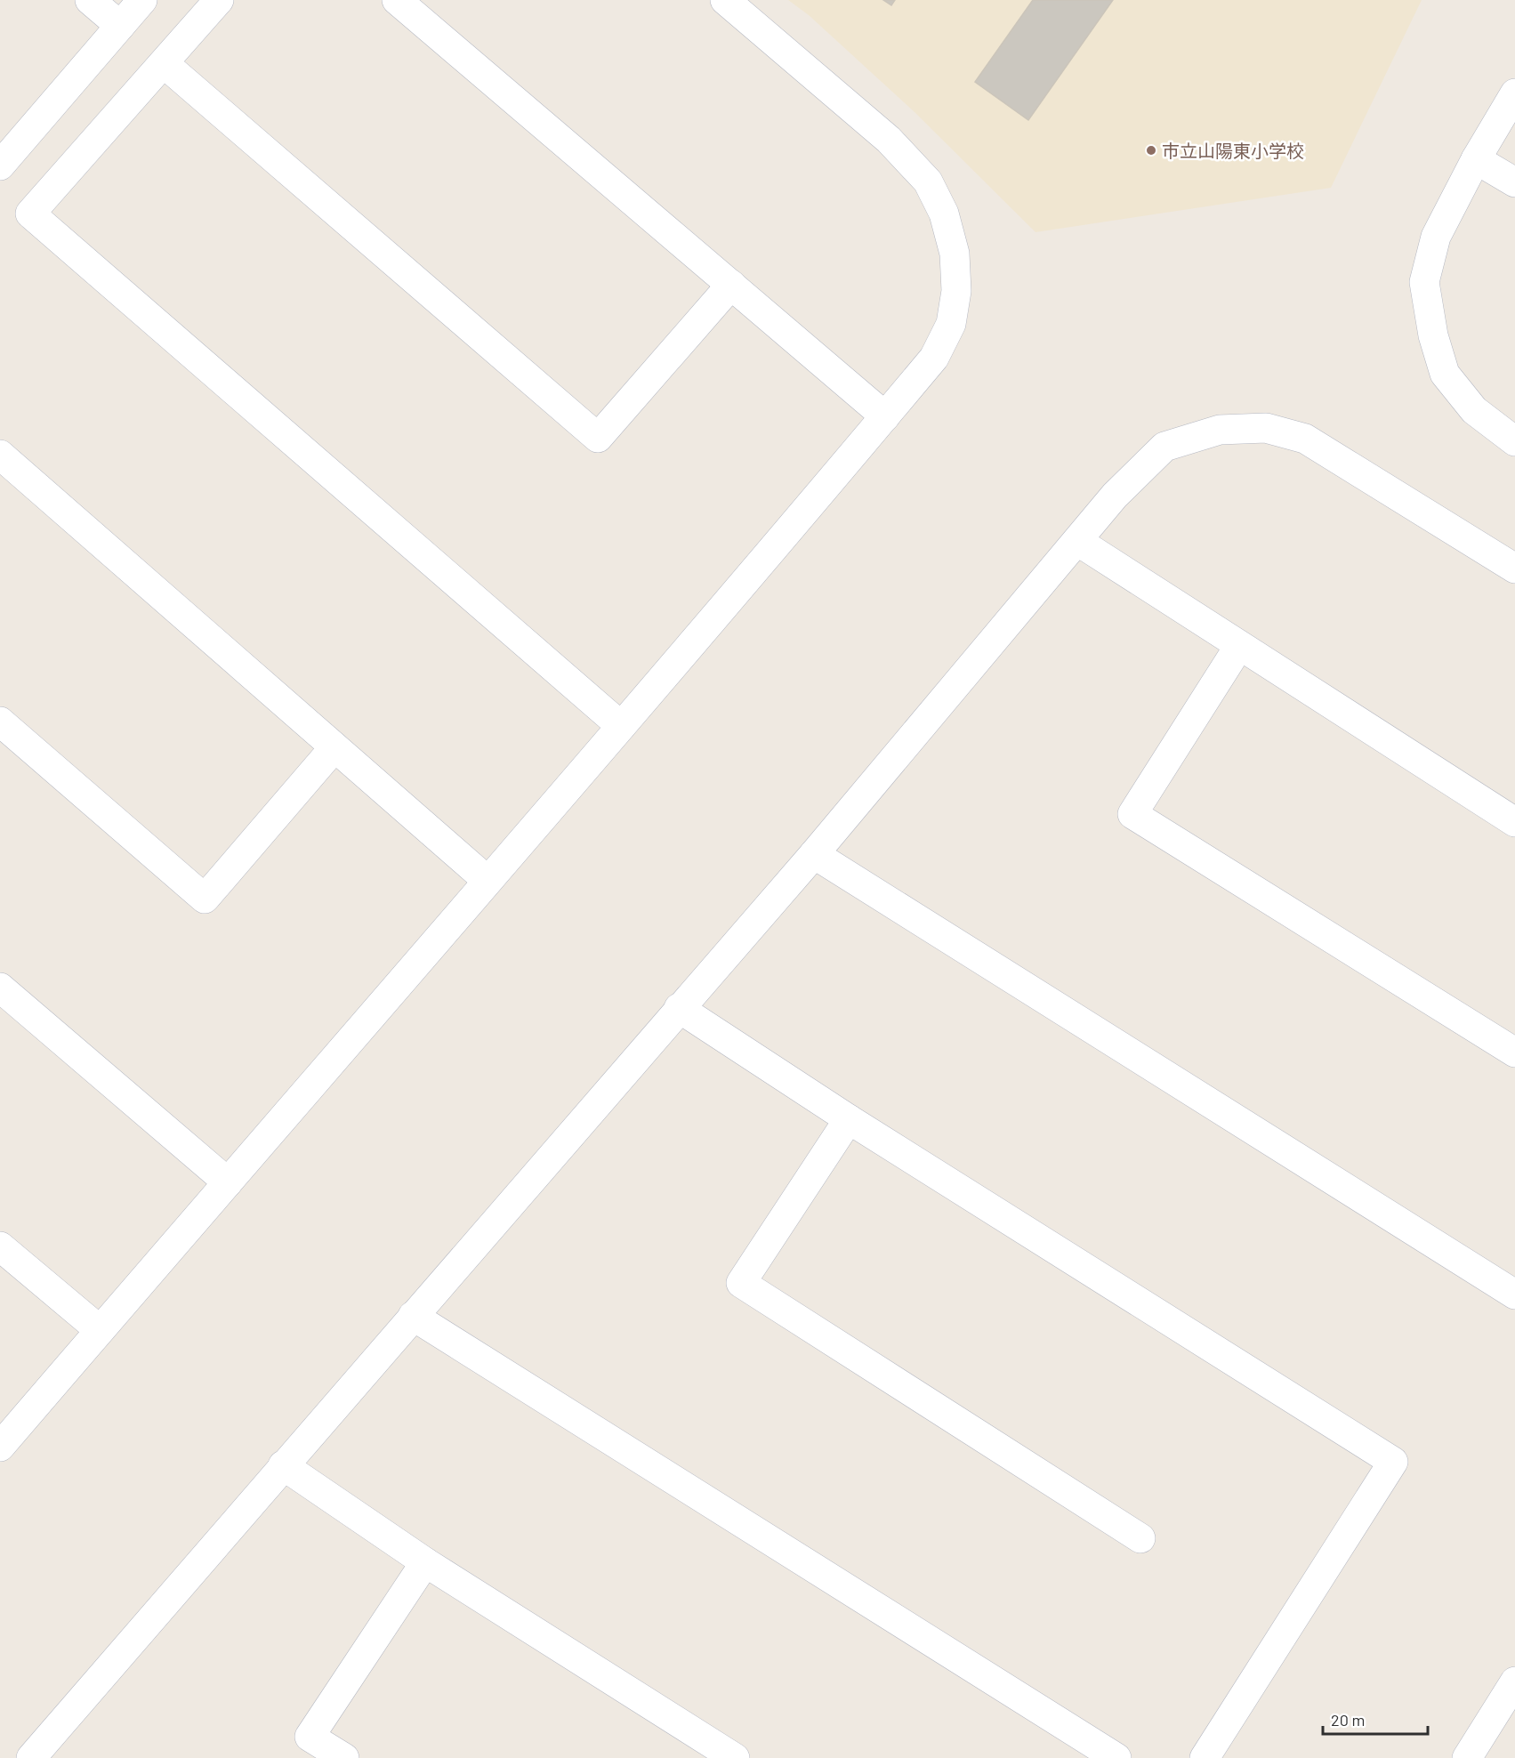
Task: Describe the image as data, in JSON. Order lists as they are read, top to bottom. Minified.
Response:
{"places":["市立山陽東小学校"],"scale_bar":"20 m"}
